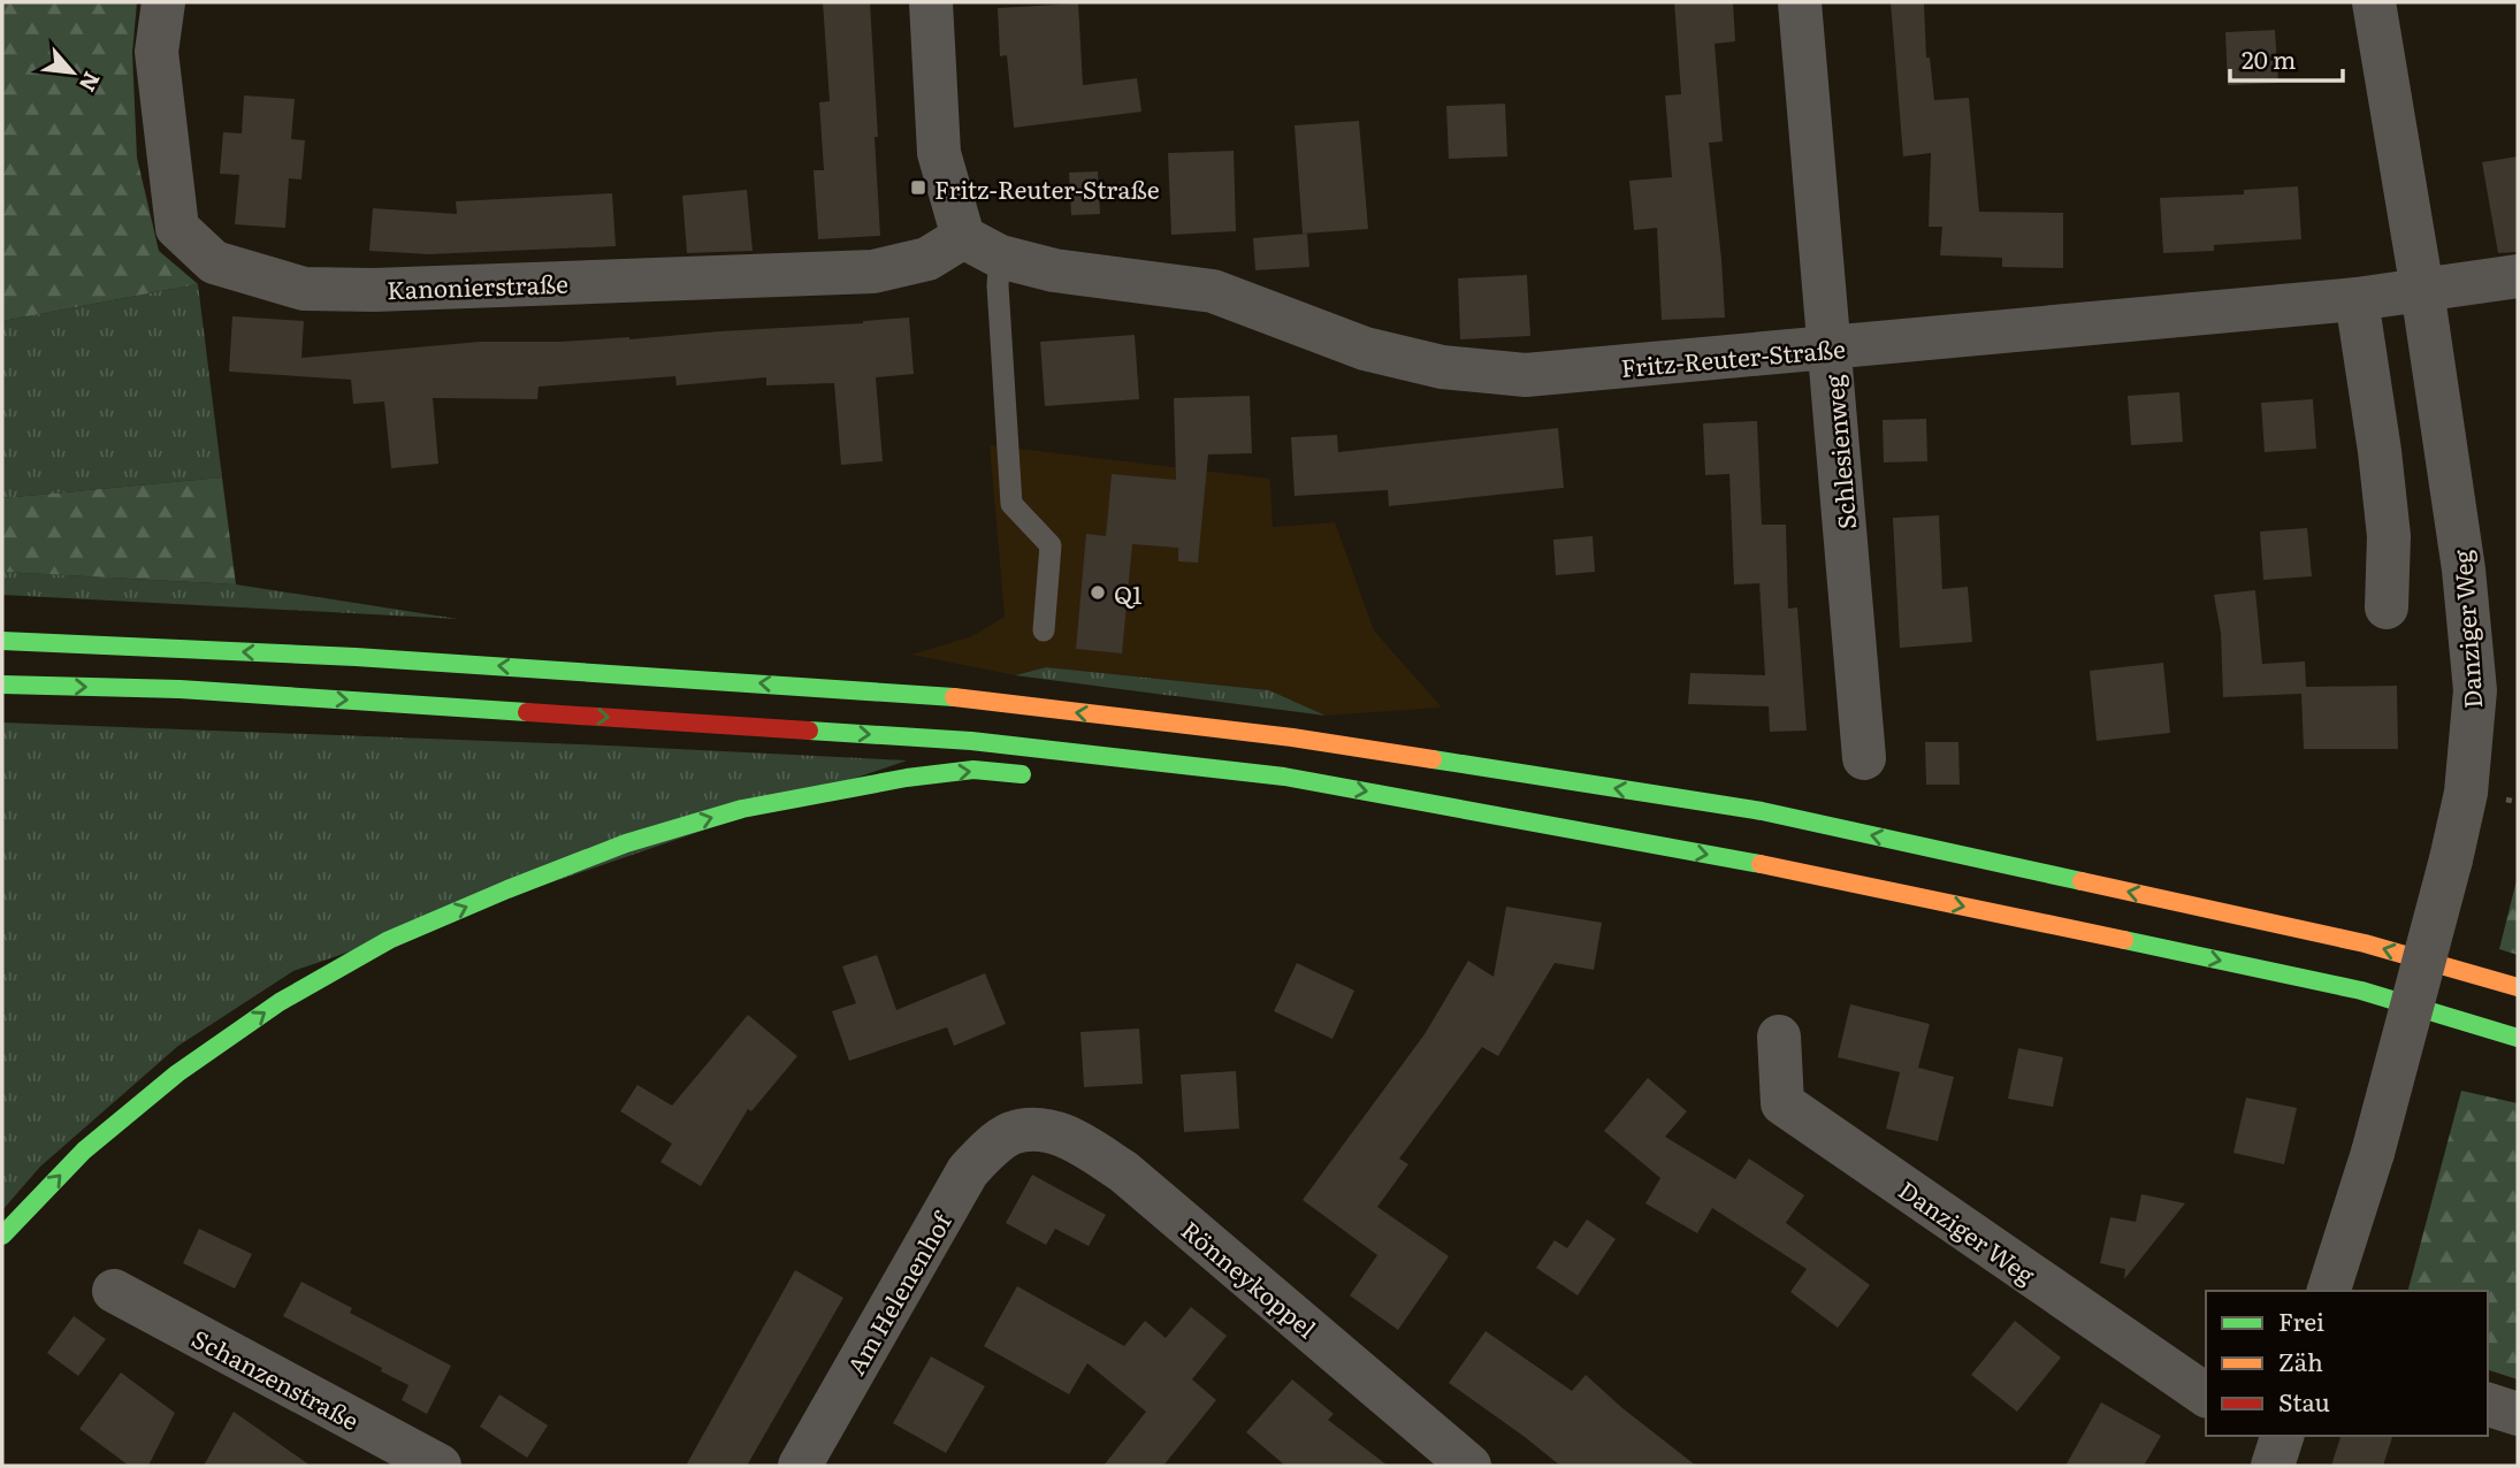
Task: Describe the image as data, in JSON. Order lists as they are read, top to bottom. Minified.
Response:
{"streets":{"street":["Kanonierstraße","Fritz-Reuter-Straße","Schlesienweg","Danziger Weg","Rönneykoppel","Am Helenenhof","Schanzenstraße"]},"crossings":[["Kanonierstraße","Fritz-Reuter-Straße"],["Fritz-Reuter-Straße","Schlesienweg"],["Fritz-Reuter-Straße","Danziger Weg"],["Rönneykoppel","Am Helenenhof"]],"places":{"transit":["Fritz-Reuter-Straße"],"other":["Q1"]},"legend":["Frei","Zäh","Stau"],"scale_bar":"20 m","north":"bottom right"}
